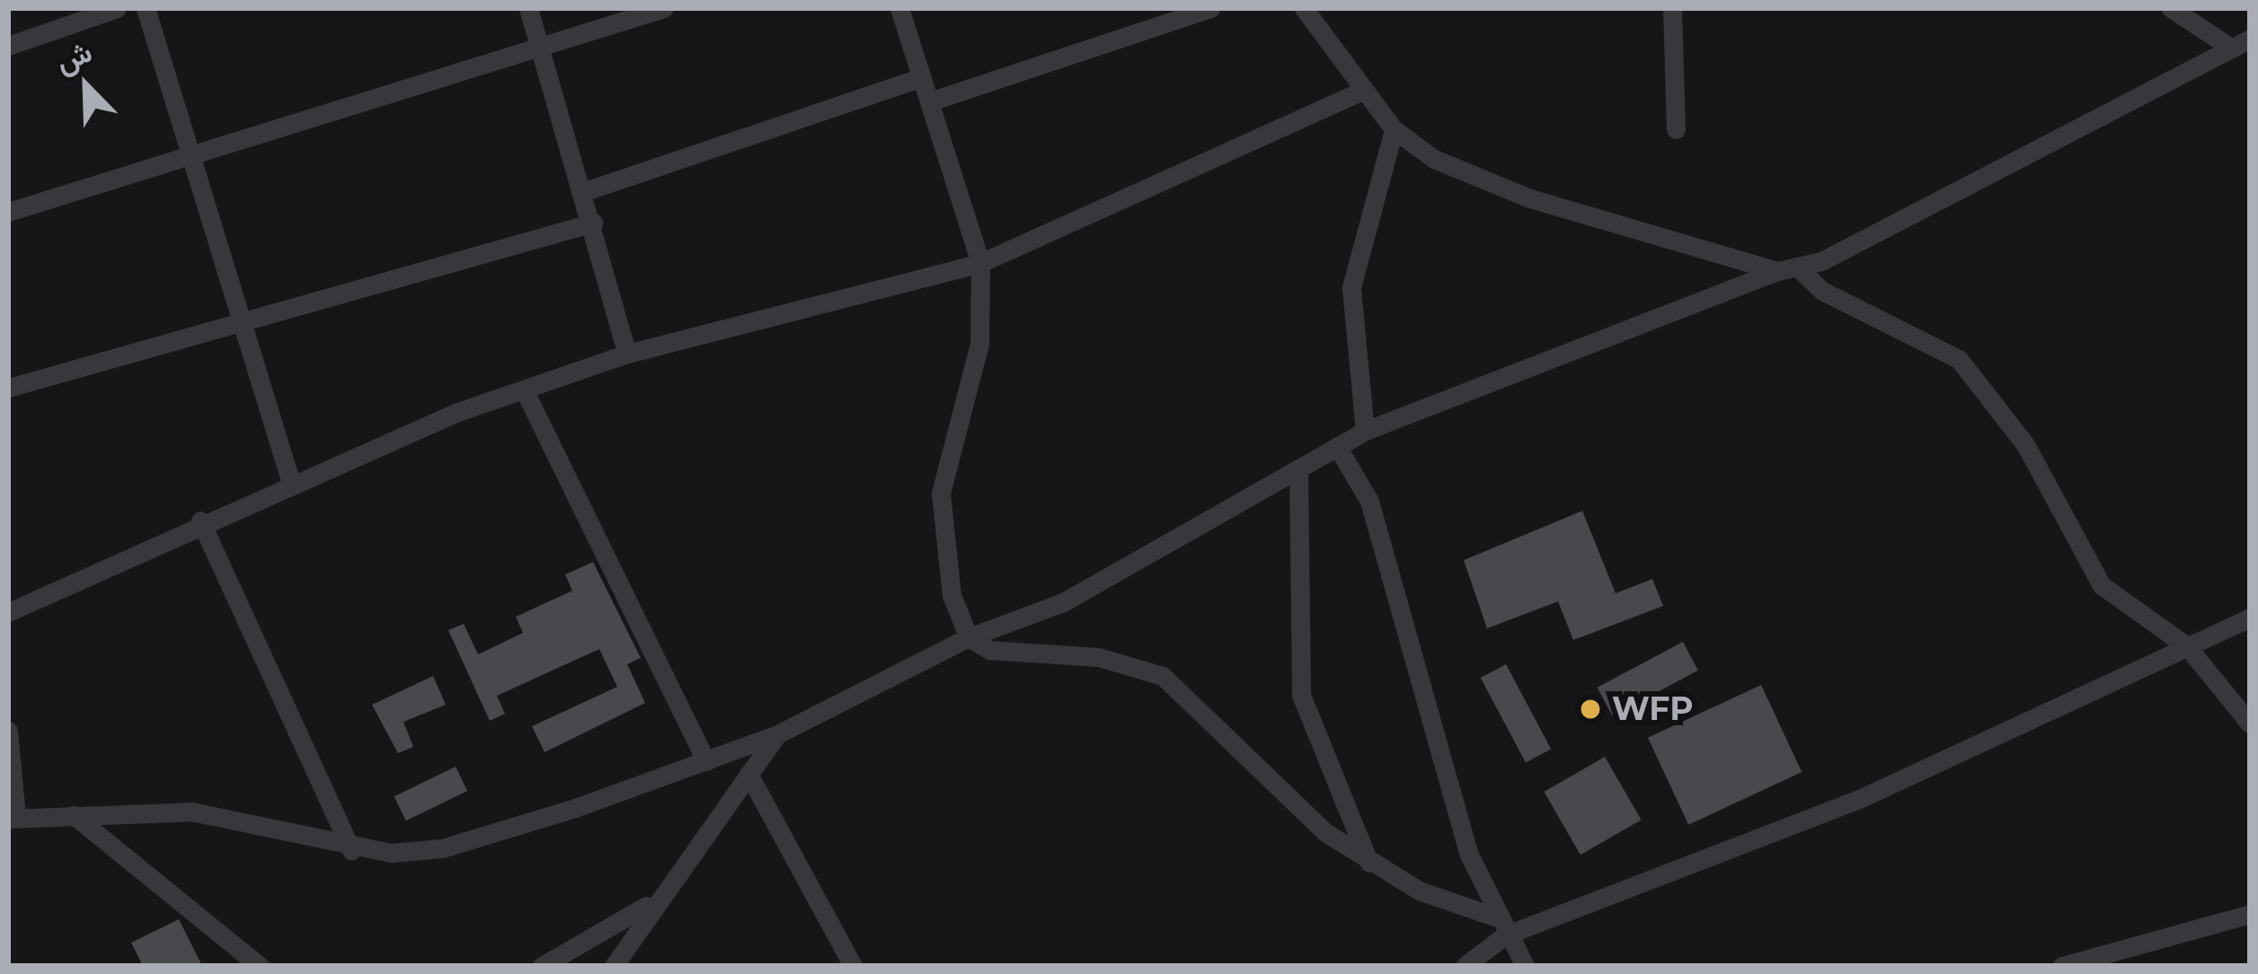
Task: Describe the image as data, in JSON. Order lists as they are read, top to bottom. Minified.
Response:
{"places":["WFP"],"north":"top left"}
